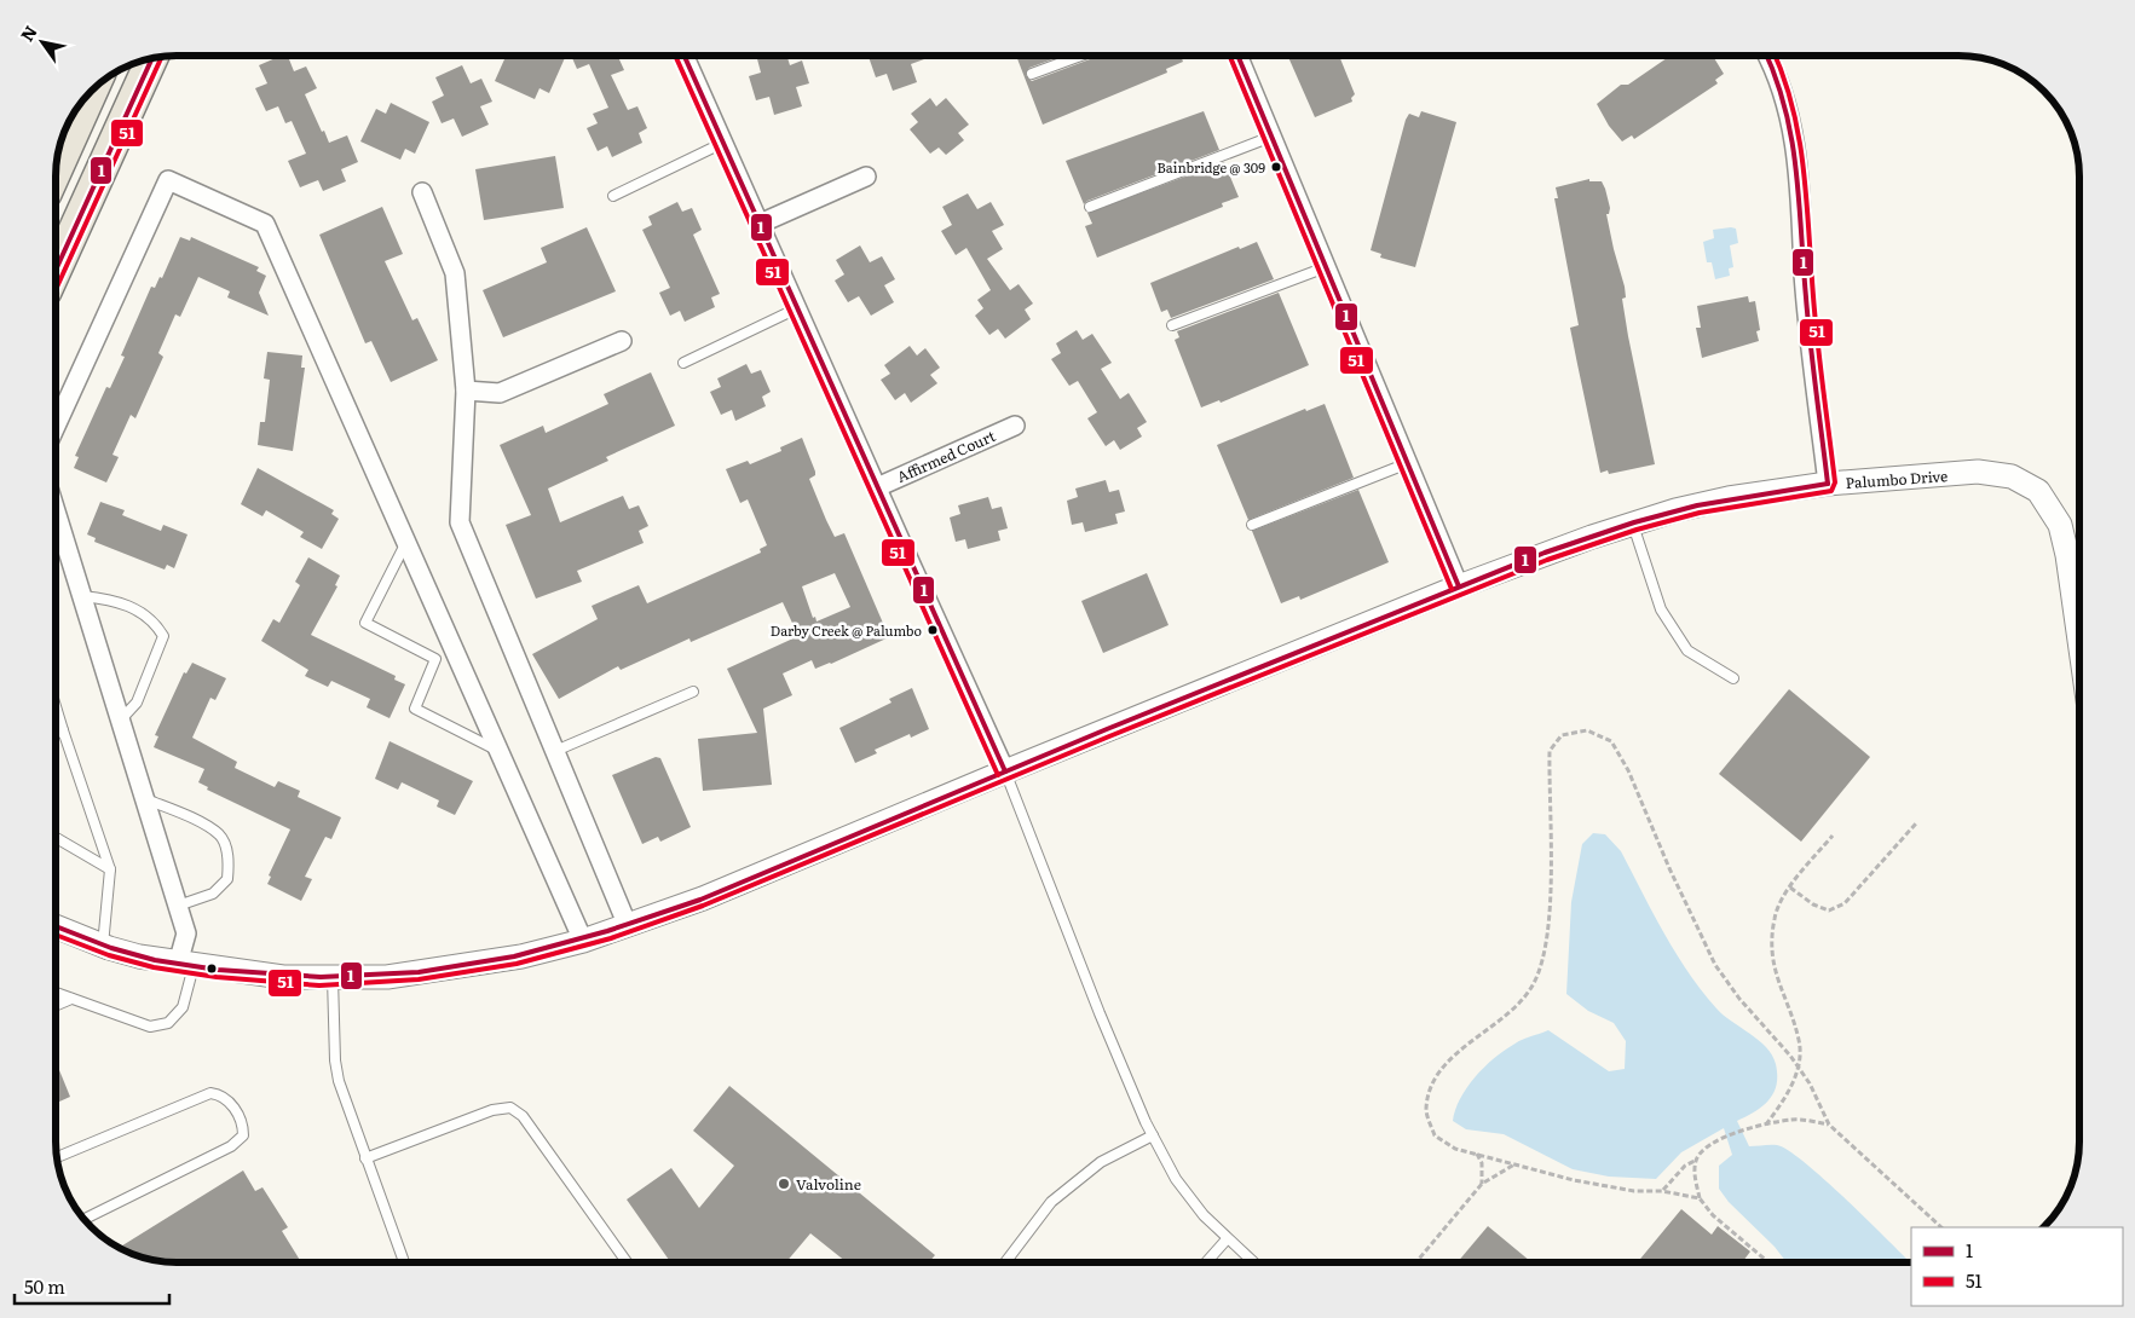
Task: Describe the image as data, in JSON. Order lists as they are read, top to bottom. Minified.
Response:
{"streets":{"street":["Affirmed Court","Palumbo Drive"]},"places":["Bainbridge @ 309","Darby Creek @ Palumbo","Valvoline"],"lines":["transit line 1","transit line 51"],"legend":["1","51"],"scale_bar":"50 m","north":"top left"}
